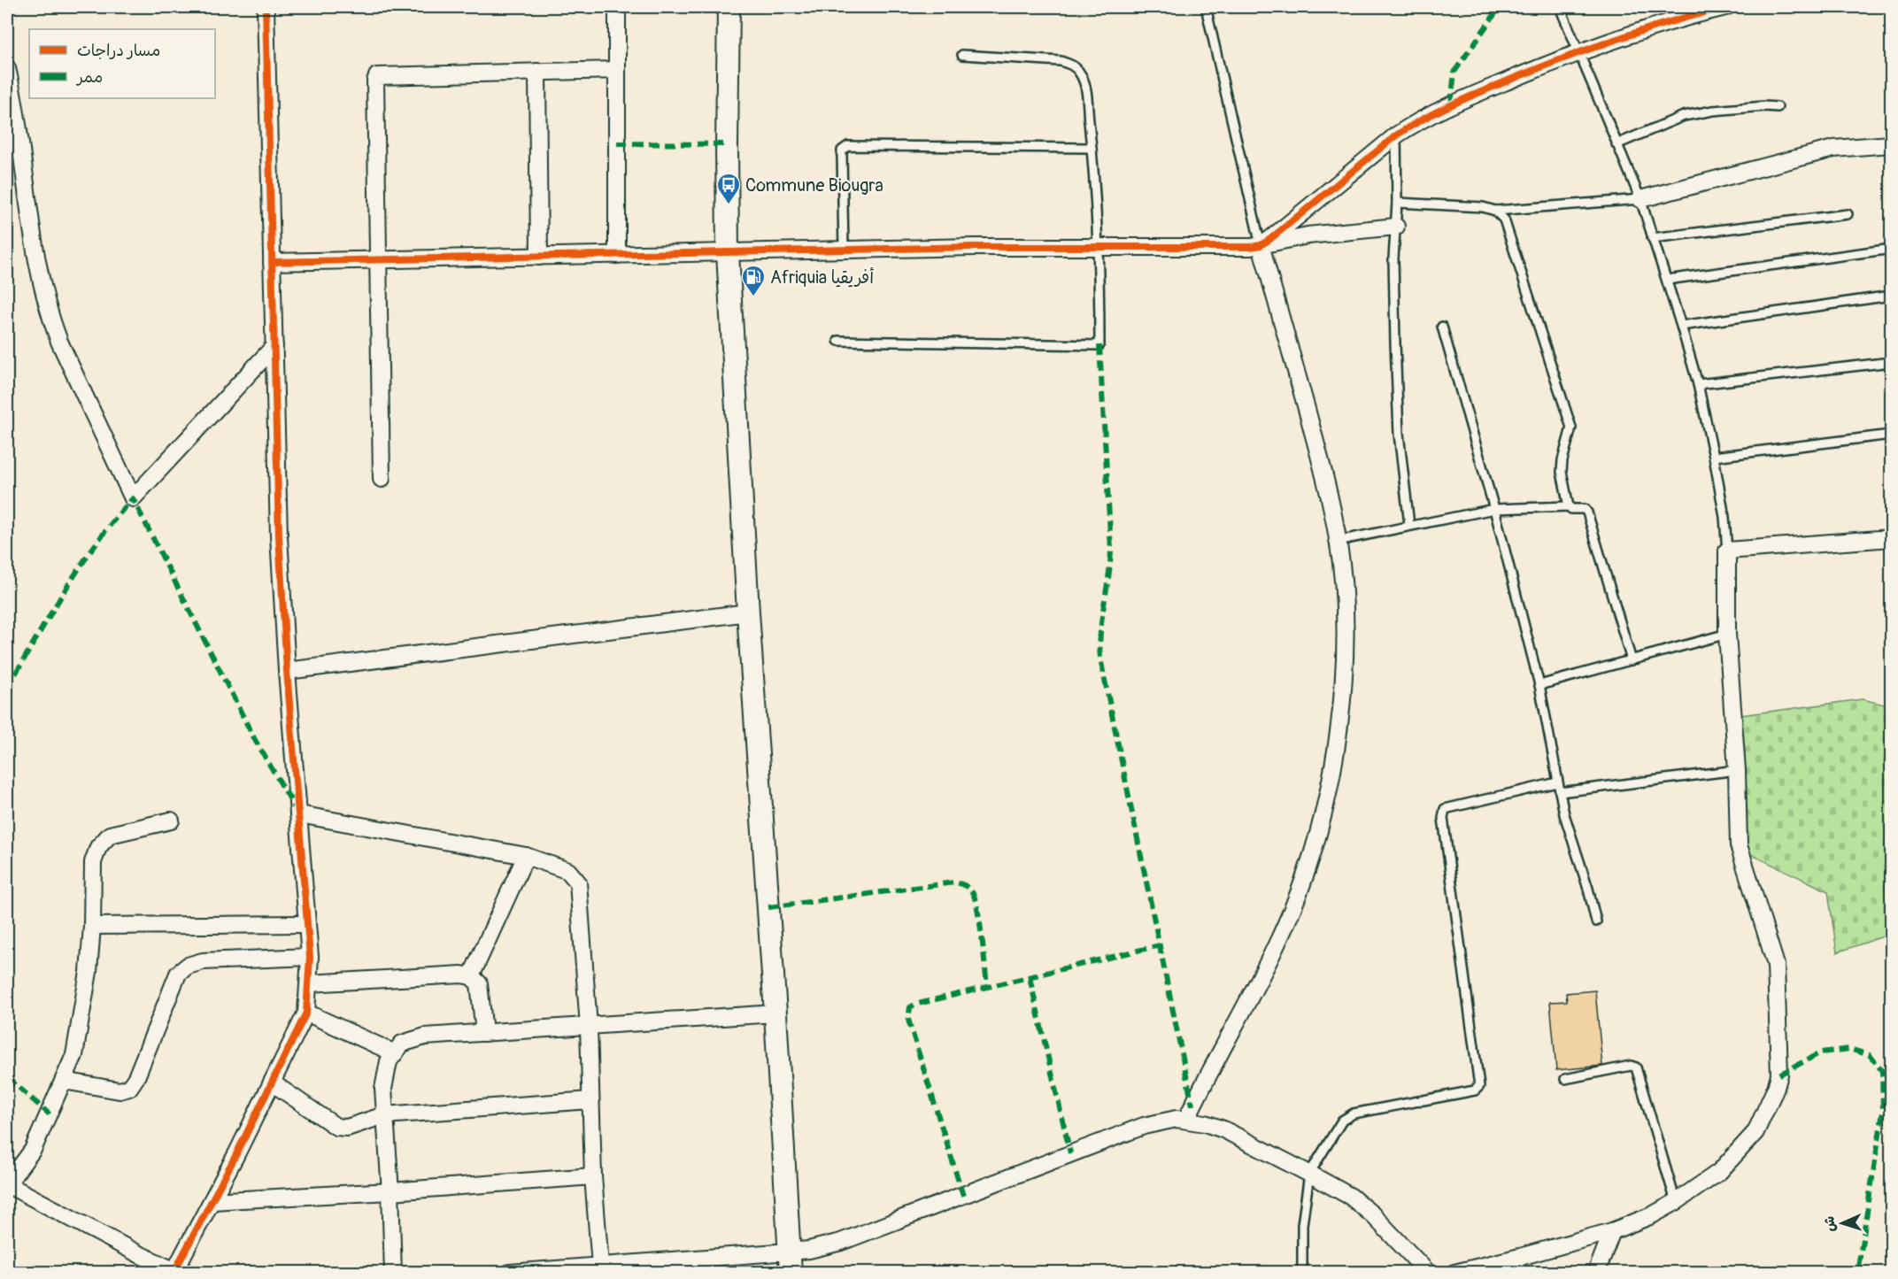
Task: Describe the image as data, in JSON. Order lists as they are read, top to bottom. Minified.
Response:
{"places":{"bus stop":["Commune Biougra"],"fuel station":["Afriquia أفريقيا"]},"legend":["مسار دراجات","ممر"],"north":"left"}
